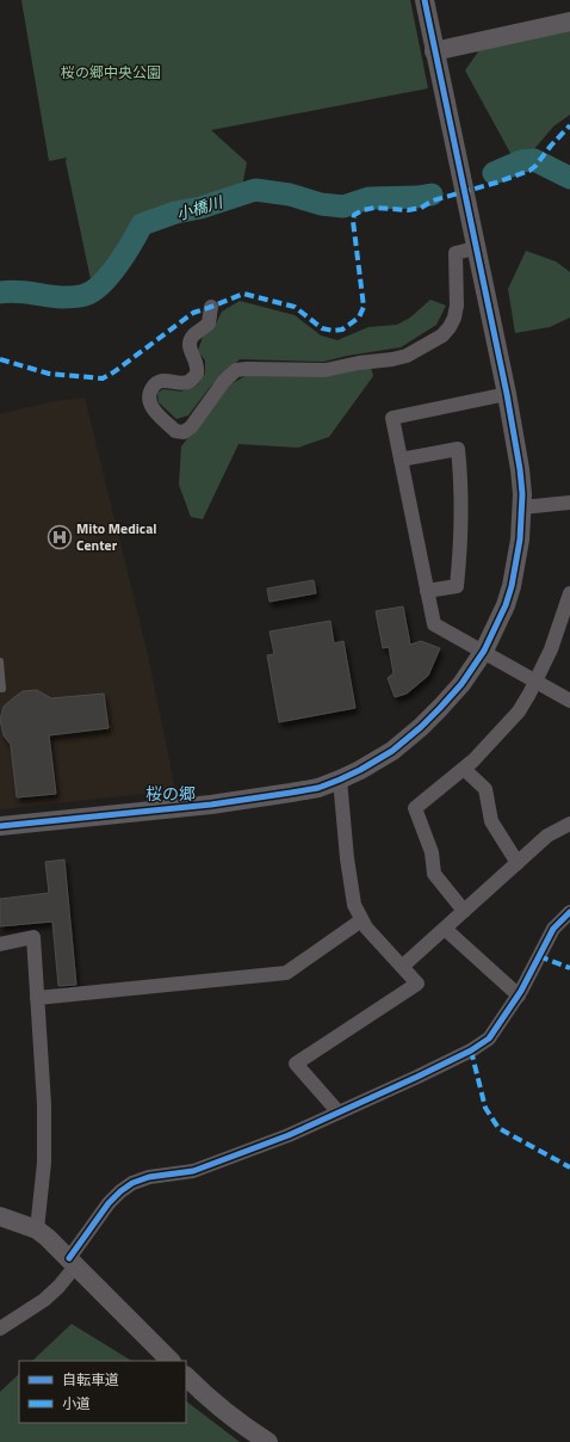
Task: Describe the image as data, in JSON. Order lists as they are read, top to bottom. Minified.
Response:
{"districts":["桜の郷"],"water":["小橋川"],"parks":["桜の郷中央公園"],"places":{"hospital":["Mito Medical Center"]},"legend":["自転車道","小道"]}
